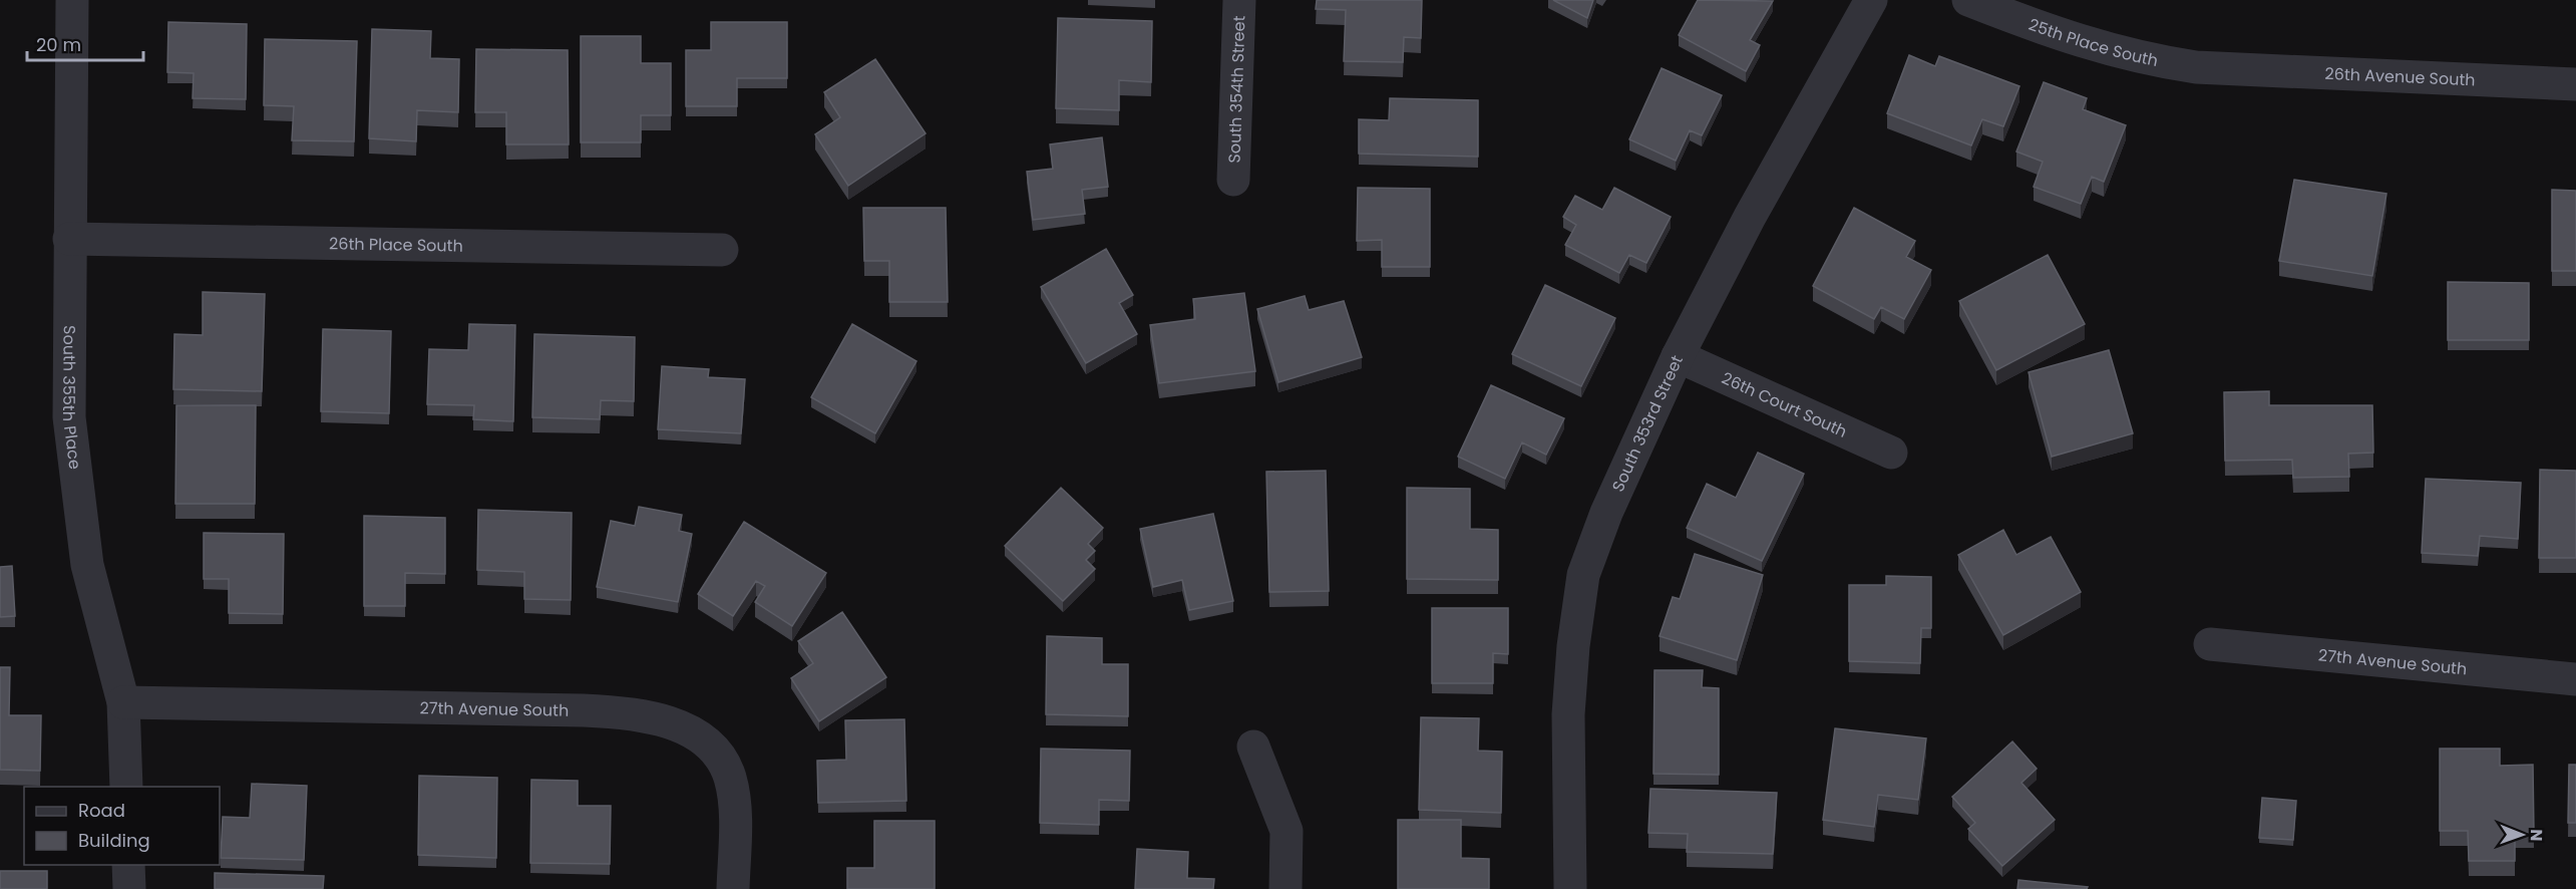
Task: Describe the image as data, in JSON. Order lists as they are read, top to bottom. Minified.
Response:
{"streets":{"street":["25th Place South","26th Avenue South","South 354th Street","26th Place South","South 355th Place","26th Court South","South 353rd Street","27th Avenue South"]},"crossings":[["25th Place South","26th Avenue South"],["26th Place South","South 355th Place"],["South 355th Place","27th Avenue South"],["26th Court South","South 353rd Street"]],"legend":["Road","Building"],"scale_bar":"20 m","north":"right"}
